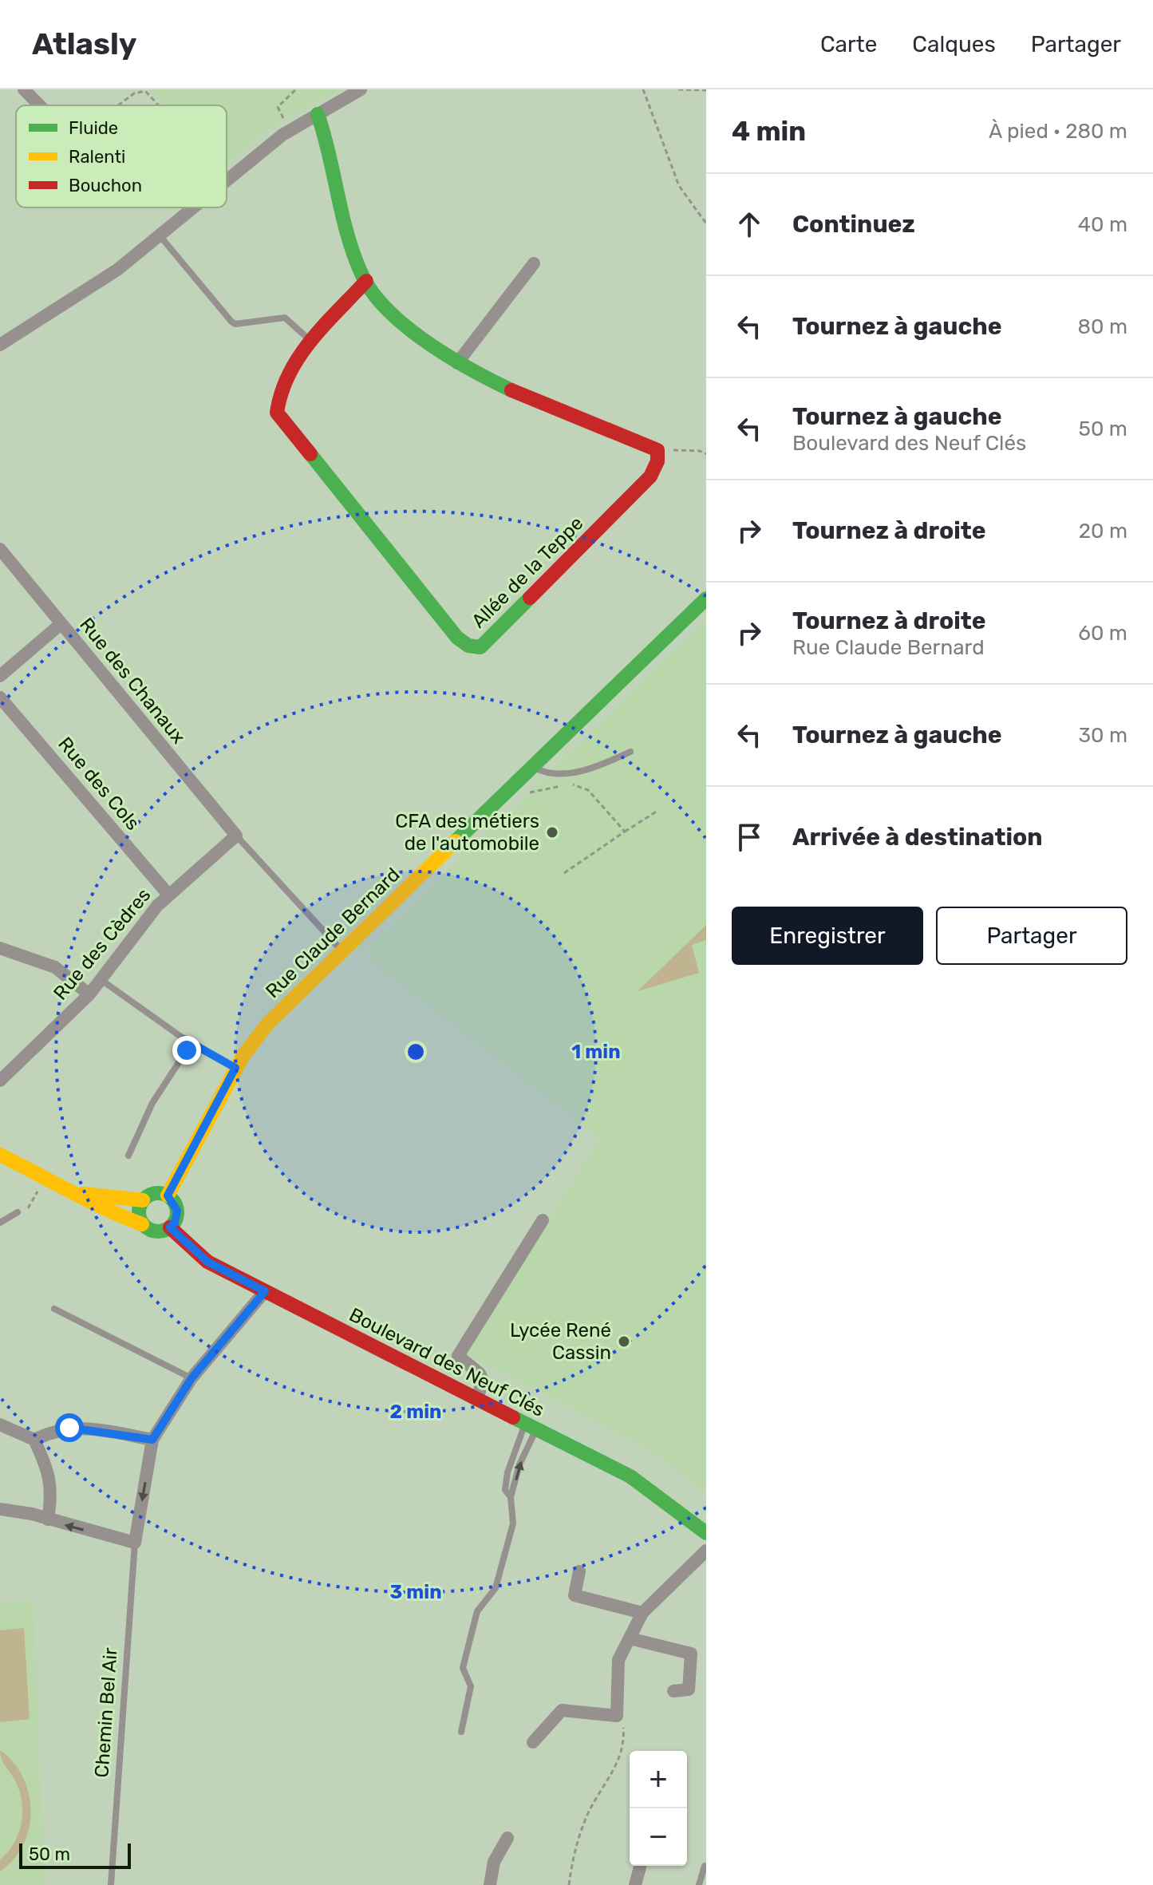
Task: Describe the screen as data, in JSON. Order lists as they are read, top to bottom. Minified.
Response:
{"streets":{"street":["Allée de la Teppe","Rue des Chanaux","Rue des Cols","Rue Claude Bernard","Rue des Cèdres","Boulevard des Neuf Clés"],"lane":["Chemin Bel Air"]},"crossings":[["Rue des Chanaux","Rue des Cèdres"],["Rue des Cols","Rue des Cèdres"],["Rue Claude Bernard","Boulevard des Neuf Clés"]],"places":["CFA des métiers de l'automobile","Lycée René Cassin"],"legend":["Fluide","Ralenti","Bouchon"],"scale_bar":"50 m","page":{"header":"Atlasly","nav":["Carte","Calques","Partager"],"heading":["4 min","À pied · 280 m"],"list":[["Continuez","40 m"],["Tournez à gauche","80 m"],["Tournez à gauche","Boulevard des Neuf Clés","50 m"],["Tournez à droite","20 m"],["Tournez à droite","Rue Claude Bernard","60 m"],["Tournez à gauche","30 m"],"Arrivée à destination"],"buttons":["Enregistrer","Partager"],"map_buttons":["+","−"],"scale":"50 m"},"rings":["1 min","2 min","3 min"]}
